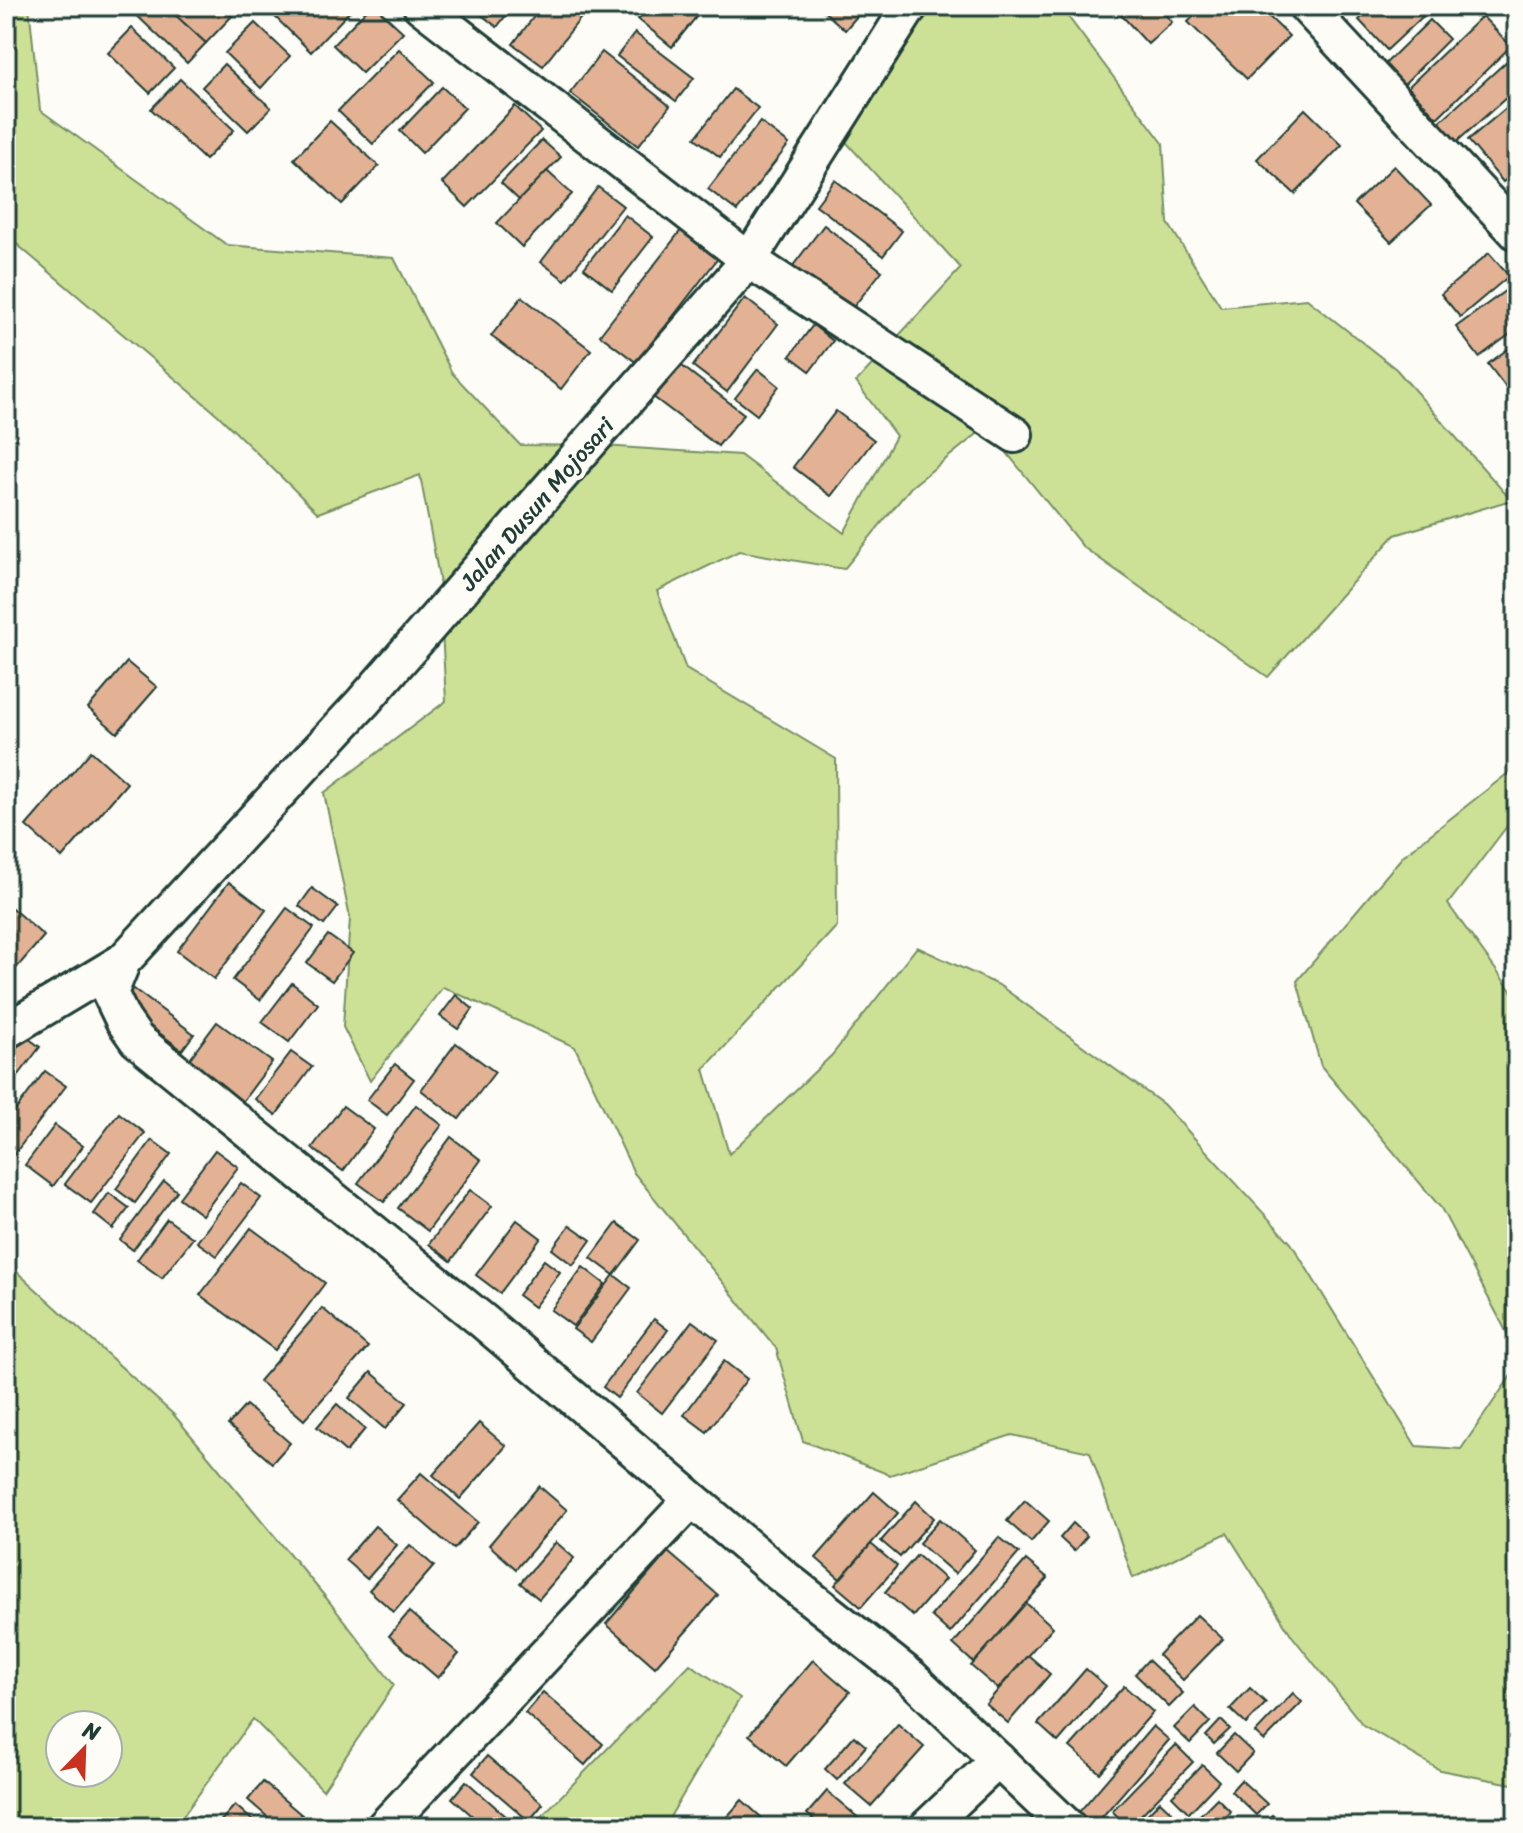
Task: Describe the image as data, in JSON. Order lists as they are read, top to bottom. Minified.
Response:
{"streets":{"street":["Jalan Dusun Mojosari"]},"north":"top right"}
